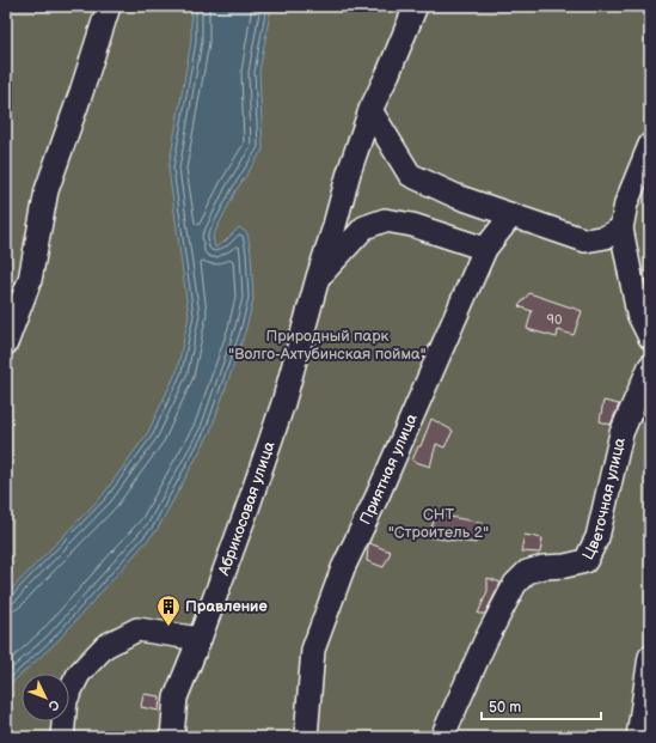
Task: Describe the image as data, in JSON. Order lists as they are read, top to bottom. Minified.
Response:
{"streets":{"street":["Приятная улица","Цветочная улица","Абрикосовая улица"]},"parks":["Природный парк \"Волго-Ахтубинская пойма\"","СНТ \"Строитель 2\""],"places":{"building":["Правление"]},"house_numbers":["90"],"scale_bar":"50 m","north":"bottom right"}
